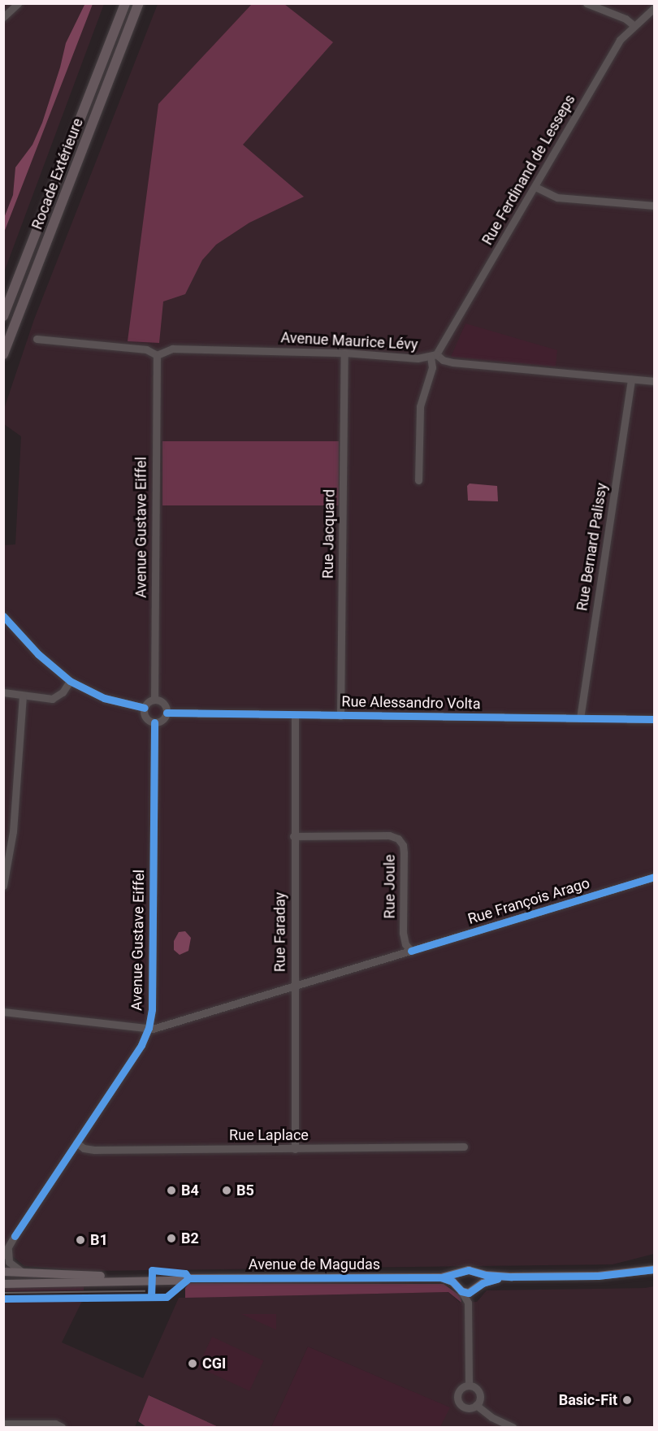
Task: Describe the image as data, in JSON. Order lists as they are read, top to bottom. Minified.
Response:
{"streets":{"highway":["Rocade Extérieure"],"main road":["Avenue de Magudas"],"street":["Rue Ferdinand de Lesseps","Avenue Maurice Lévy","Avenue Gustave Eiffel","Rue Jacquard","Rue Bernard Palissy","Rue Alessandro Volta","Rue Joule","Rue François Arago","Rue Faraday","Rue Laplace"]},"crossings":[["Rue Ferdinand de Lesseps","Avenue Maurice Lévy"],["Avenue Maurice Lévy","Avenue Gustave Eiffel"],["Avenue Maurice Lévy","Rue Jacquard"],["Avenue Maurice Lévy","Rue Bernard Palissy"],["Avenue Gustave Eiffel","Rue Alessandro Volta"],["Avenue Gustave Eiffel","Rue François Arago"],["Avenue Gustave Eiffel","Rue Laplace"],["Avenue Gustave Eiffel","Avenue de Magudas"],["Rue Jacquard","Rue Alessandro Volta"],["Rue Bernard Palissy","Rue Alessandro Volta"],["Rue Alessandro Volta","Rue Faraday"],["Rue Joule","Rue François Arago"],["Rue Joule","Rue Faraday"],["Rue François Arago","Rue Faraday"],["Rue Faraday","Rue Laplace"]],"places":["B4","B5","B2","B1","CGI","Basic-Fit"]}
